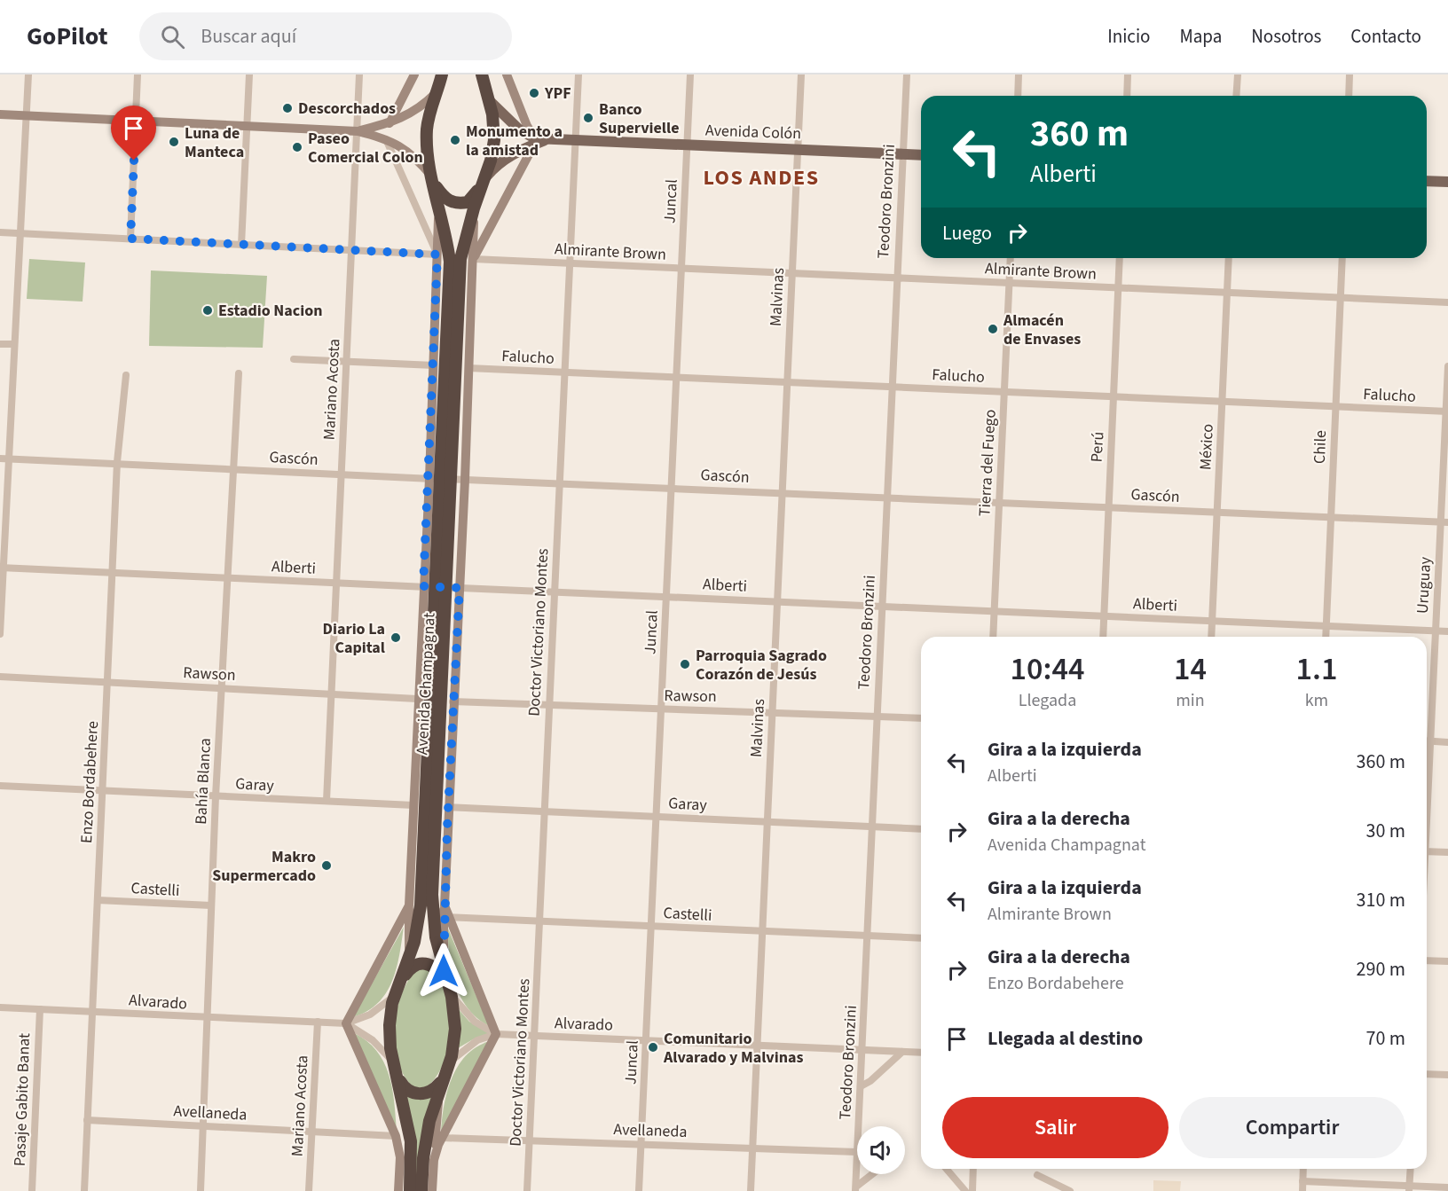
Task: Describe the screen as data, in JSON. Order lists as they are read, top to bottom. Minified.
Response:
{"streets":{"highway":["Avenida Colón","Avenida Champagnat"],"street":["Juncal","Teodoro Bronzini","Almirante Brown","Malvinas","Falucho","Mariano Acosta","Perú","México","Chile","Gascón","Tierra del Fuego","Alberti","Uruguay","Doctor Victoriano Montes","Rawson","Bahía Blanca","Enzo Bordabehere","Garay","Castelli","Alvarado","Pasaje Gabito Banat","Avellaneda"]},"crossings":[["Avenida Colón","Juncal"],["Avenida Colón","Teodoro Bronzini"],["Avenida Colón","Malvinas"],["Avenida Colón","Mariano Acosta"],["Avenida Colón","Doctor Victoriano Montes"],["Avenida Colón","Avenida Champagnat"],["Juncal","Almirante Brown"],["Juncal","Falucho"],["Juncal","Gascón"],["Juncal","Alberti"],["Juncal","Rawson"],["Juncal","Garay"],["Juncal","Castelli"],["Juncal","Alvarado"],["Juncal","Avellaneda"],["Teodoro Bronzini","Almirante Brown"],["Teodoro Bronzini","Falucho"],["Teodoro Bronzini","Gascón"],["Teodoro Bronzini","Alberti"],["Teodoro Bronzini","Rawson"],["Teodoro Bronzini","Garay"],["Teodoro Bronzini","Castelli"],["Teodoro Bronzini","Alvarado"],["Teodoro Bronzini","Avellaneda"],["Almirante Brown","Malvinas"],["Almirante Brown","Perú"],["Almirante Brown","México"],["Almirante Brown","Chile"],["Almirante Brown","Tierra del Fuego"],["Almirante Brown","Doctor Victoriano Montes"],["Almirante Brown","Avenida Champagnat"],["Malvinas","Falucho"],["Malvinas","Gascón"],["Malvinas","Alberti"],["Malvinas","Rawson"],["Malvinas","Garay"],["Malvinas","Castelli"],["Malvinas","Alvarado"],["Malvinas","Avellaneda"],["Falucho","Perú"],["Falucho","México"],["Falucho","Chile"],["Falucho","Tierra del Fuego"],["Falucho","Uruguay"],["Falucho","Doctor Victoriano Montes"],["Falucho","Avenida Champagnat"],["Mariano Acosta","Gascón"],["Mariano Acosta","Alberti"],["Mariano Acosta","Rawson"],["Mariano Acosta","Garay"],["Mariano Acosta","Alvarado"],["Mariano Acosta","Avellaneda"],["Perú","Gascón"],["Perú","Alberti"],["México","Gascón"],["México","Alberti"],["Chile","Gascón"],["Chile","Alberti"],["Gascón","Tierra del Fuego"],["Gascón","Uruguay"],["Gascón","Doctor Victoriano Montes"],["Gascón","Avenida Champagnat"],["Gascón","Bahía Blanca"],["Gascón","Enzo Bordabehere"],["Tierra del Fuego","Alberti"],["Alberti","Uruguay"],["Alberti","Doctor Victoriano Montes"],["Alberti","Avenida Champagnat"],["Alberti","Bahía Blanca"],["Alberti","Enzo Bordabehere"],["Doctor Victoriano Montes","Rawson"],["Doctor Victoriano Montes","Garay"],["Doctor Victoriano Montes","Castelli"],["Doctor Victoriano Montes","Alvarado"],["Doctor Victoriano Montes","Avellaneda"],["Rawson","Avenida Champagnat"],["Rawson","Bahía Blanca"],["Rawson","Enzo Bordabehere"],["Avenida Champagnat","Garay"],["Avenida Champagnat","Castelli"],["Avenida Champagnat","Alvarado"],["Avenida Champagnat","Avellaneda"],["Bahía Blanca","Garay"],["Bahía Blanca","Castelli"],["Bahía Blanca","Alvarado"],["Bahía Blanca","Avellaneda"],["Enzo Bordabehere","Garay"],["Enzo Bordabehere","Castelli"],["Enzo Bordabehere","Alvarado"],["Enzo Bordabehere","Avellaneda"],["Alvarado","Pasaje Gabito Banat"]],"districts":["LOS ANDES"],"places":["YPF","Descorchados","Banco Supervielle","Monumento a la amistad","Luna de Manteca","Paseo Comercial Colon","Estadio Nacion","Almacén de Envases","Diario La Capital","Parroquia Sagrado Corazón de Jesús","Makro Supermercado","Comunitario Alvarado y Malvinas"],"page":{"header":"GoPilot","search":"Buscar aquí","nav":["Inicio","Mapa","Nosotros","Contacto"],"turn":["360 m","Alberti"],"then":"Luego","eta":["10:44","Llegada","14","min","1.1","km"],"list":[{"name":"Gira a la izquierda","note":"Alberti","value":"360 m"},{"name":"Gira a la derecha","note":"Avenida Champagnat","value":"30 m"},{"name":"Gira a la izquierda","note":"Almirante Brown","value":"310 m"},{"name":"Gira a la derecha","note":"Enzo Bordabehere","value":"290 m"},{"name":"Llegada al destino","value":"70 m"}],"buttons":["Salir","Compartir"]}}
